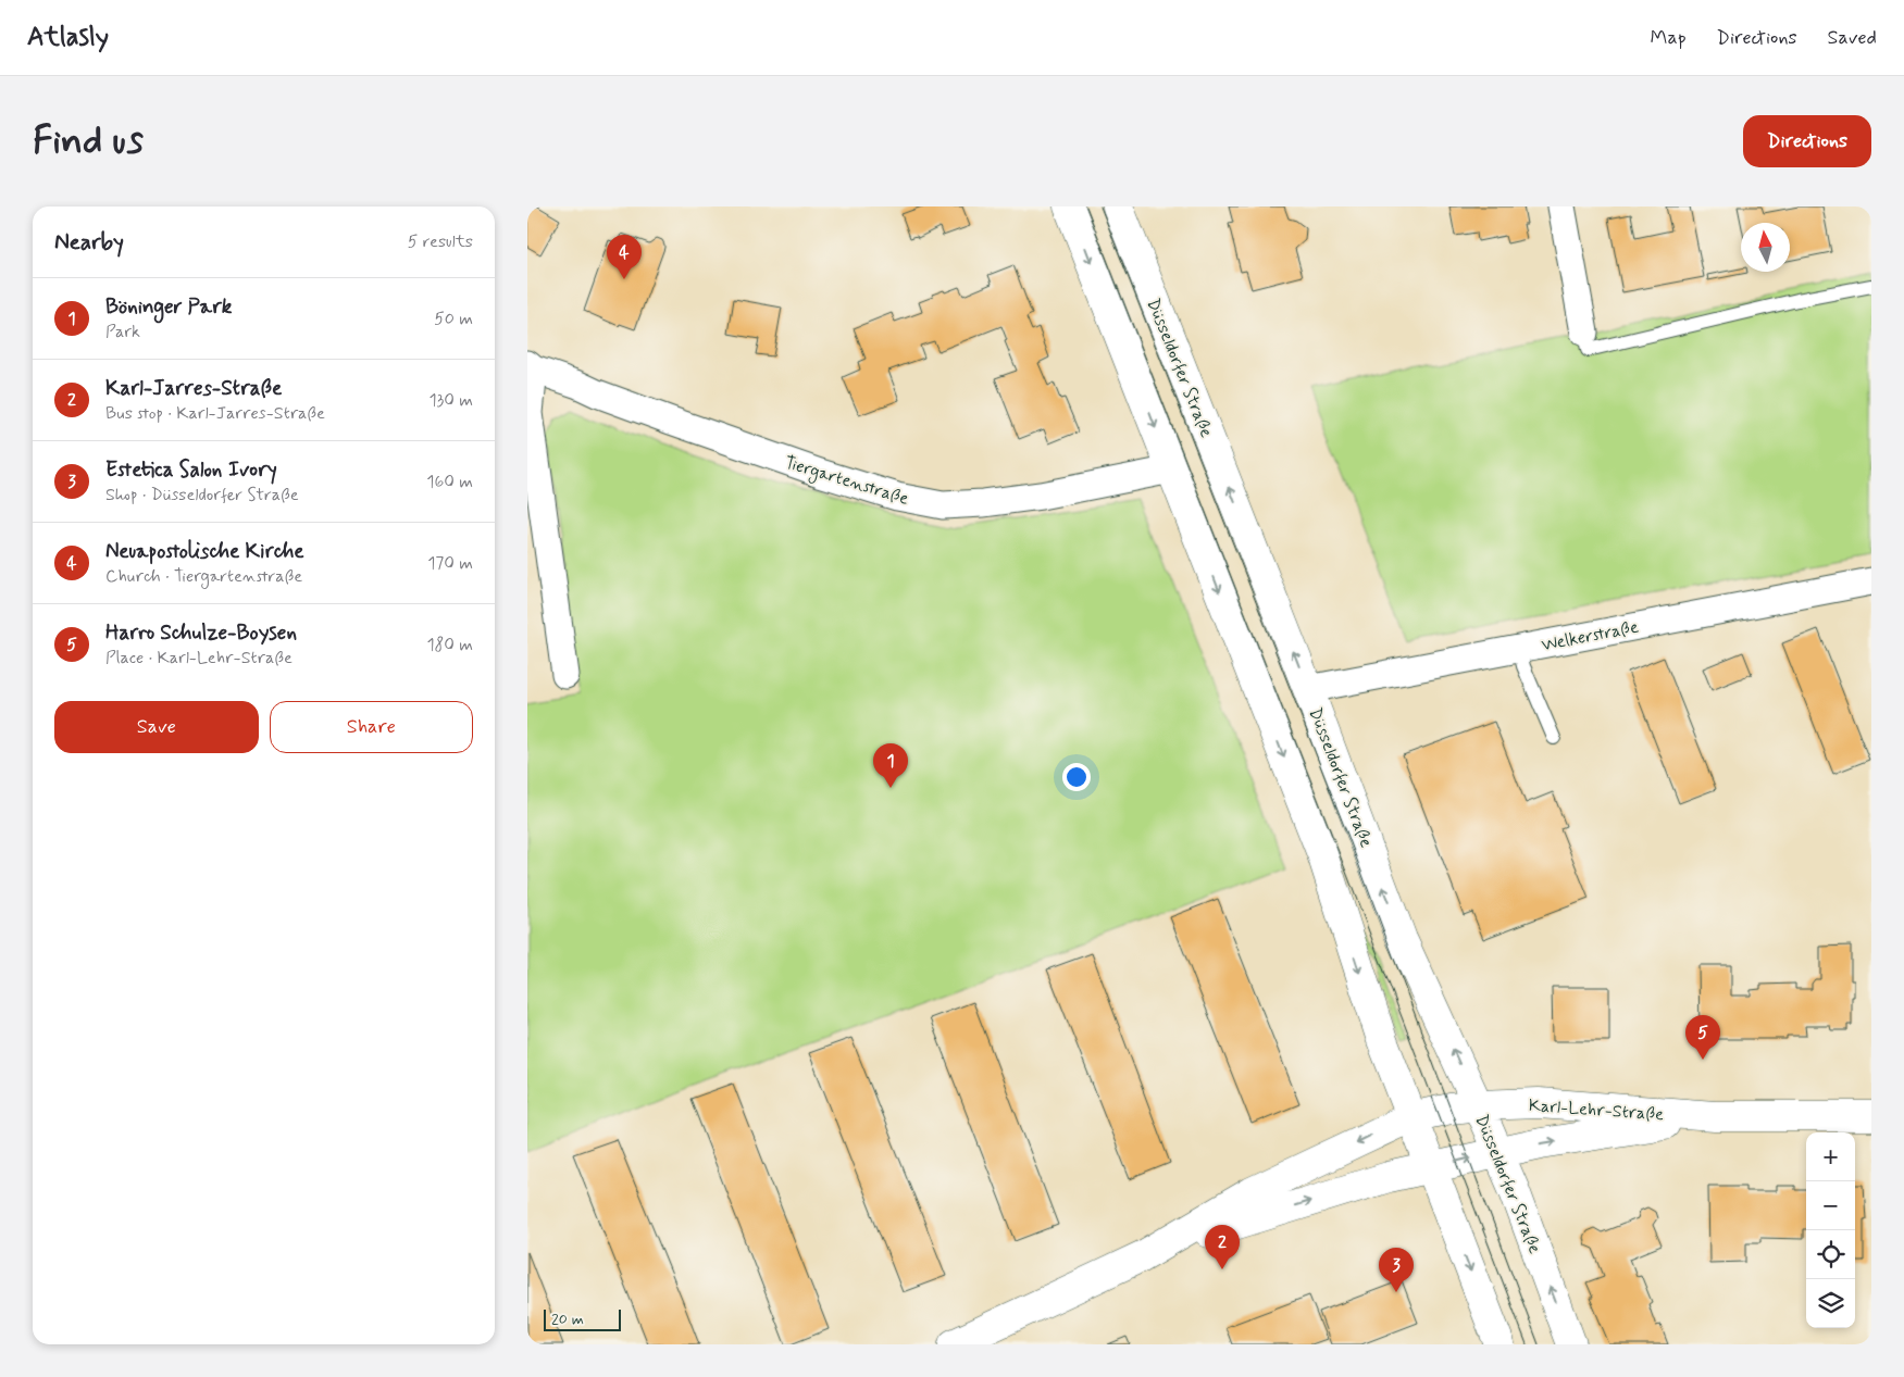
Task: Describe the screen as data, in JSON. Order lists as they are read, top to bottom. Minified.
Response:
{"streets":{"main road":["Düsseldorfer Straße","Karl-Lehr-Straße"],"street":["Tiergartenstraße","Welkerstraße"]},"crossings":[["Düsseldorfer Straße","Welkerstraße"],["Düsseldorfer Straße","Karl-Lehr-Straße"]],"scale_bar":"20 m","north":"top","page":{"header":"Atlasly","nav":["Map","Directions","Saved"],"buttons":["Directions",["Save","Share"]],"title":"Find us","heading":["Nearby","5 results"],"pins":["4","1","5","2","3"],"list":[{"mark":"1","name":"Böninger Park","note":"Park","value":"50 m"},{"mark":"2","name":"Karl-Jarres-Straße","note":"Bus stop · Karl-Jarres-Straße","value":"130 m"},{"mark":"3","name":"Estetica Salon Ivory","note":"Shop · Düsseldorfer Straße","value":"160 m"},{"mark":"4","name":"Neuapostolische Kirche","note":"Church · Tiergartenstraße","value":"170 m"},{"mark":"5","name":"Harro Schulze-Boysen","note":"Place · Karl-Lehr-Straße","value":"180 m"}],"map_buttons":["+","−"],"scale":"20 m"}}
